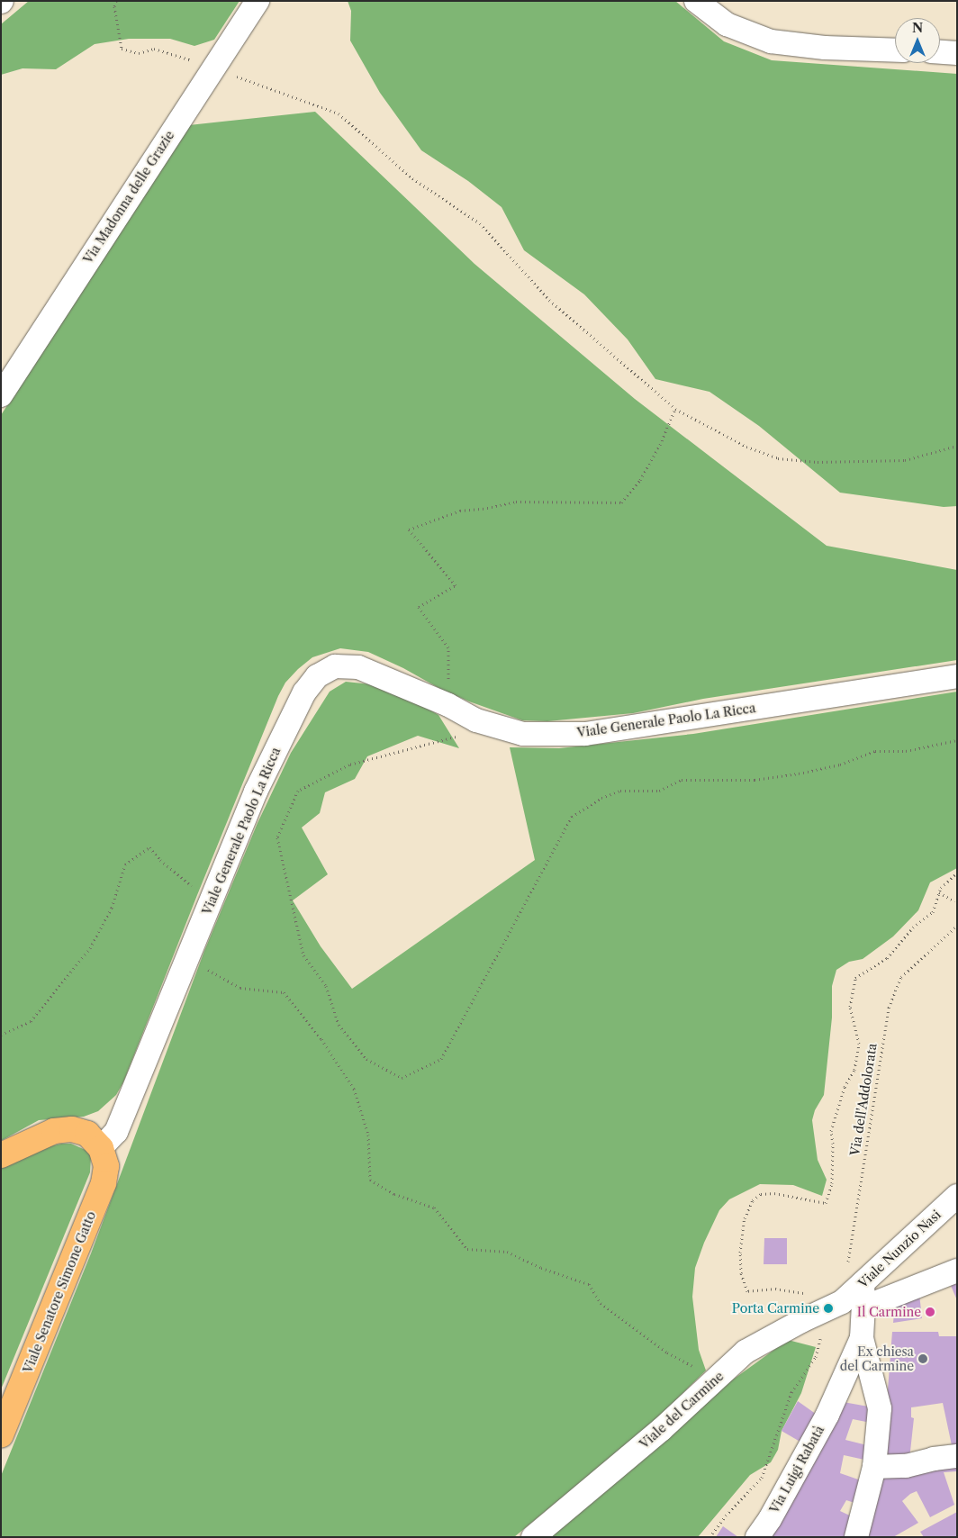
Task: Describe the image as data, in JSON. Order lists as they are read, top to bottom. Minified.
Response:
{"streets":{"main road":["Viale Senatore Simone Gatto"],"street":["Via Madonna delle Grazie","Viale Generale Paolo La Ricca","Viale Nunzio Nasi","Viale del Carmine","Via Luigi Rabatà"],"path":["Via dell'Addolorata"]},"crossings":[["Viale Generale Paolo La Ricca","Viale Senatore Simone Gatto"],["Via dell'Addolorata","Viale Nunzio Nasi"],["Via dell'Addolorata","Viale del Carmine"],["Viale Nunzio Nasi","Viale del Carmine"]],"places":["Porta Carmine","Il Carmine","Ex chiesa del Carmine"],"north":"top"}
